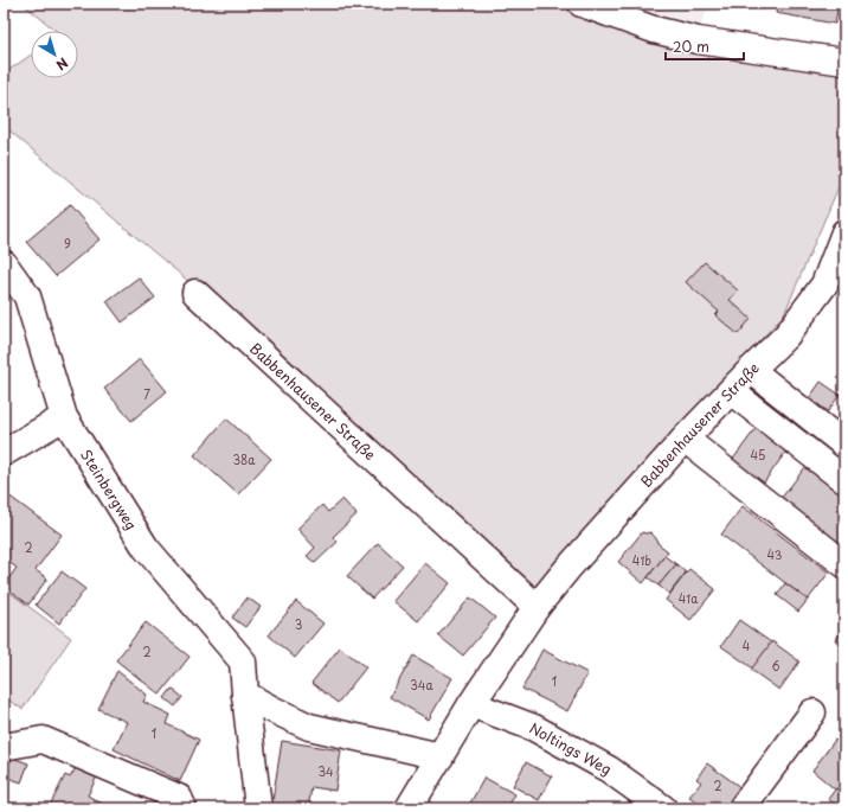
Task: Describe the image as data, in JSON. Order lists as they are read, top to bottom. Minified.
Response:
{"streets":{"street":["Babbenhausener Straße","Steinbergweg","Noltings Weg"]},"crossings":[["Babbenhausener Straße","Noltings Weg"]],"house_numbers":["9","7","45","38a","2","43","41b","41a","3","4","2","6","1","34a","1","34","2"],"scale_bar":"20 m","north":"bottom right"}
